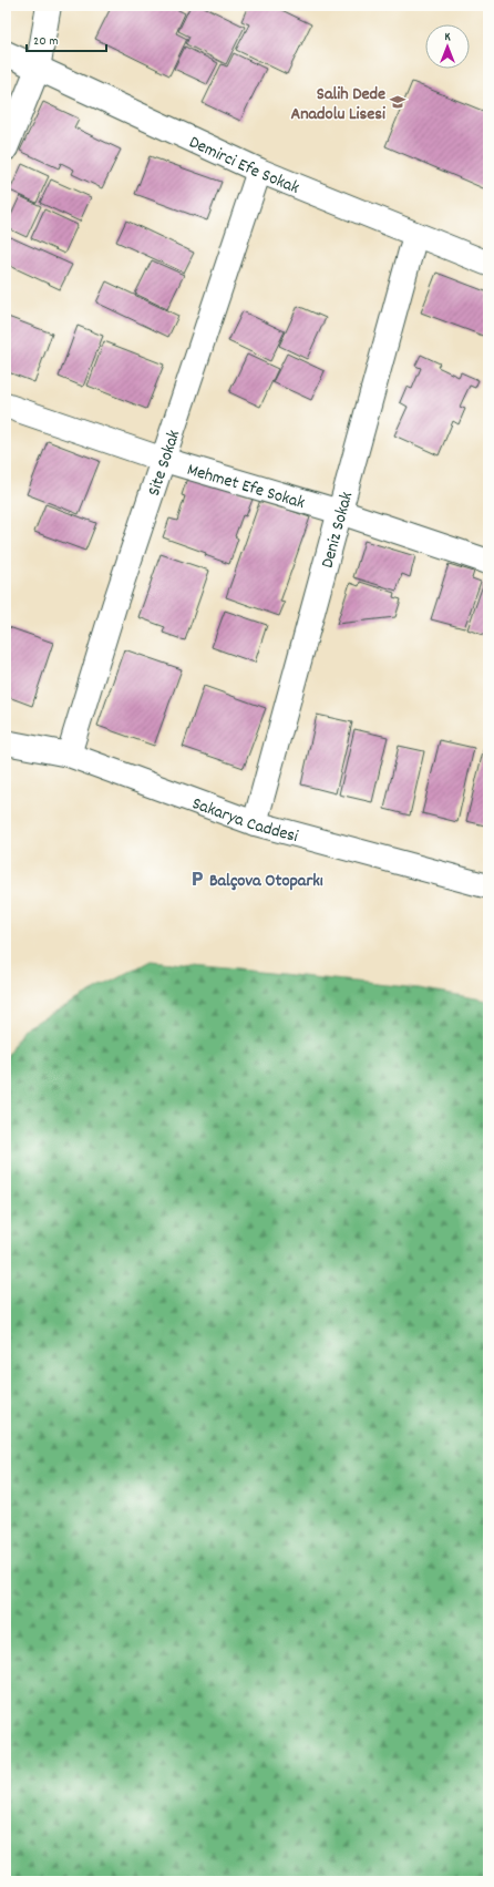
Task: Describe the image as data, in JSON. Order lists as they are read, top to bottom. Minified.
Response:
{"streets":{"street":["Demirci Efe Sokak","Site Sokak","Mehmet Efe Sokak","Deniz Sokak","Sakarya Caddesi"]},"crossings":[["Demirci Efe Sokak","Site Sokak"],["Demirci Efe Sokak","Deniz Sokak"],["Site Sokak","Mehmet Efe Sokak"],["Site Sokak","Sakarya Caddesi"],["Mehmet Efe Sokak","Deniz Sokak"],["Deniz Sokak","Sakarya Caddesi"]],"places":{"school or university":["Salih Dede Anadolu Lisesi"],"parking":["Balçova Otoparkı"]},"scale_bar":"20 m","north":"top"}
